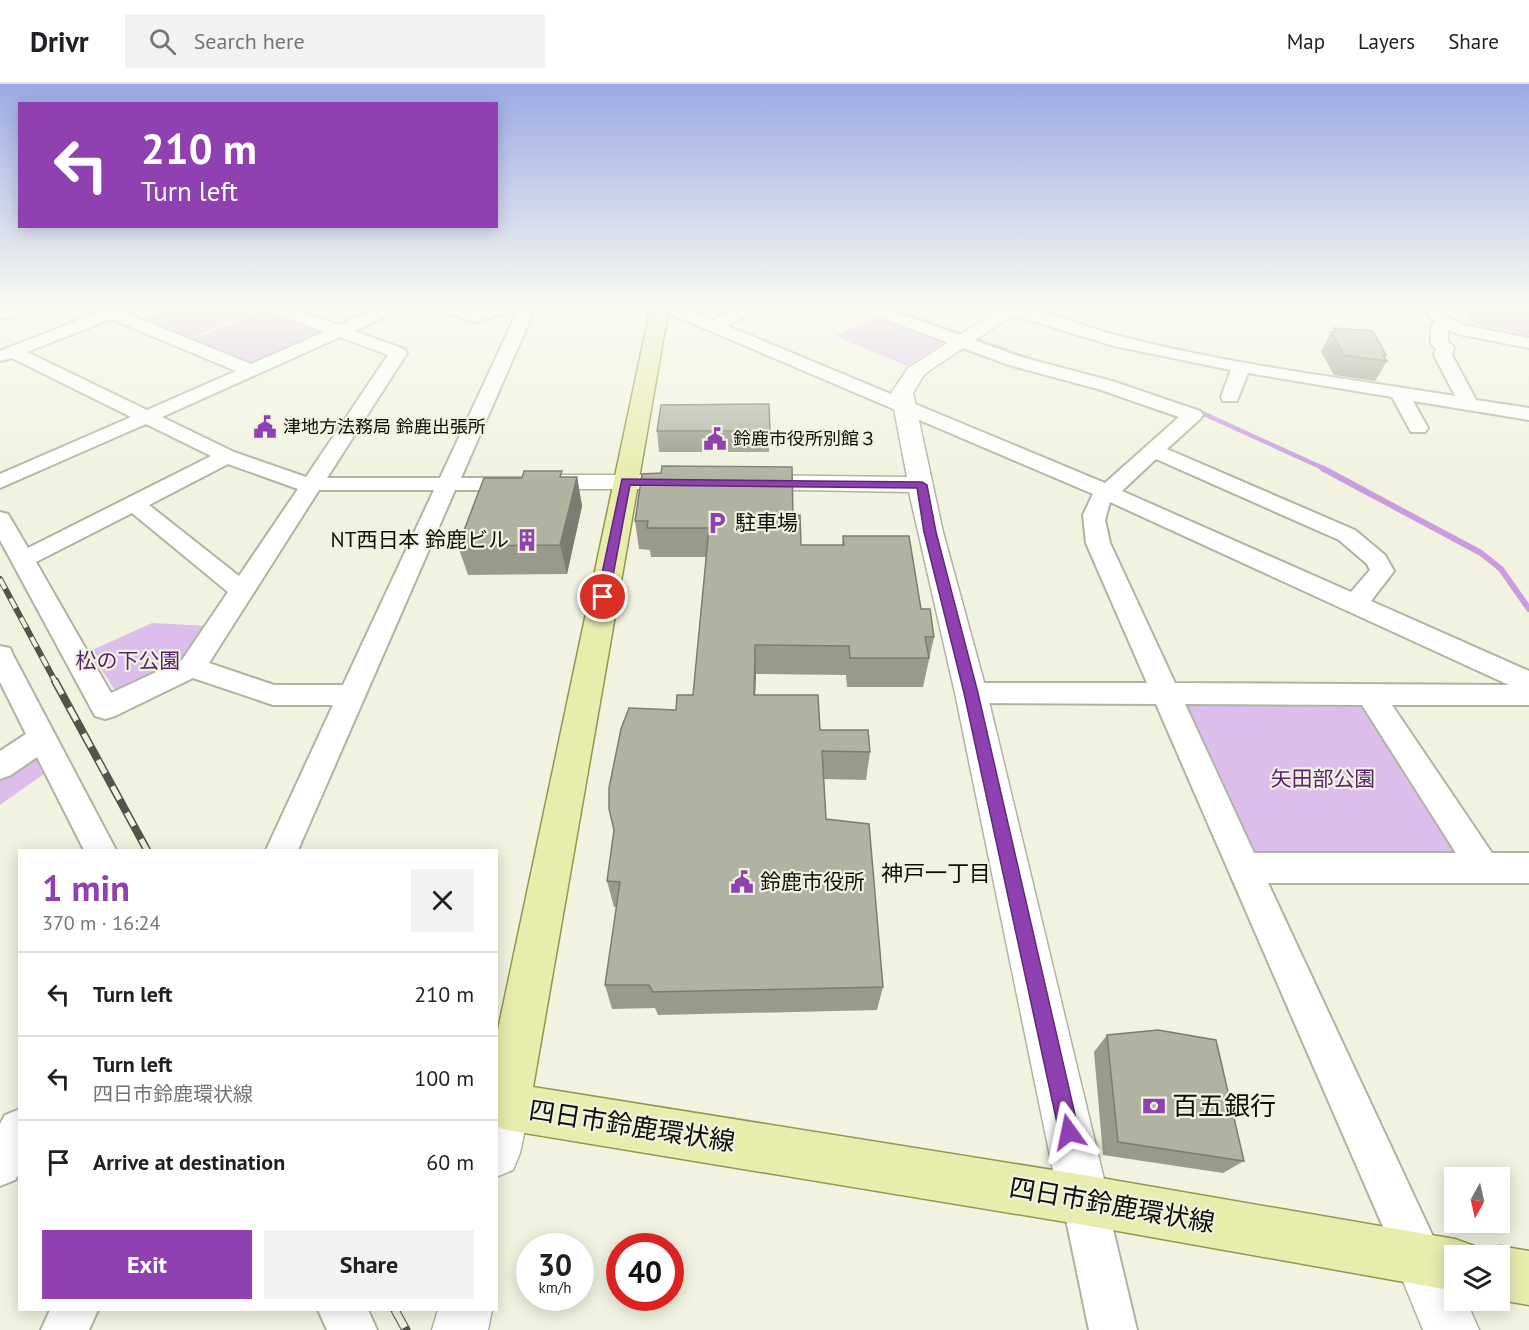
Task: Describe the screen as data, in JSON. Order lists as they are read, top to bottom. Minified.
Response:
{"streets":{"main road":["四日市鈴鹿環状線"]},"districts":["神戸一丁目"],"parks":["松の下公園","矢田部公園"],"places":{"public building":["津地方法務局 鈴鹿出張所","鈴鹿市役所別館３","鈴鹿市役所"],"parking":["駐車場"],"building":["NT西日本 鈴鹿ビル"],"bank":["百五銀行"]},"north":"bottom","page":{"header":"Drivr","search":"Search here","nav":["Map","Layers","Share"],"turn":["210 m","Turn left"],"heading":["1 min","370 m · 16:24"],"list":[{"name":"Turn left","value":"210 m"},{"name":"Turn left","note":"四日市鈴鹿環状線","value":"100 m"},{"name":"Arrive at destination","value":"60 m"}],"buttons":["Exit","Share"],"speed":"30 km/h","limit":"40"}}
